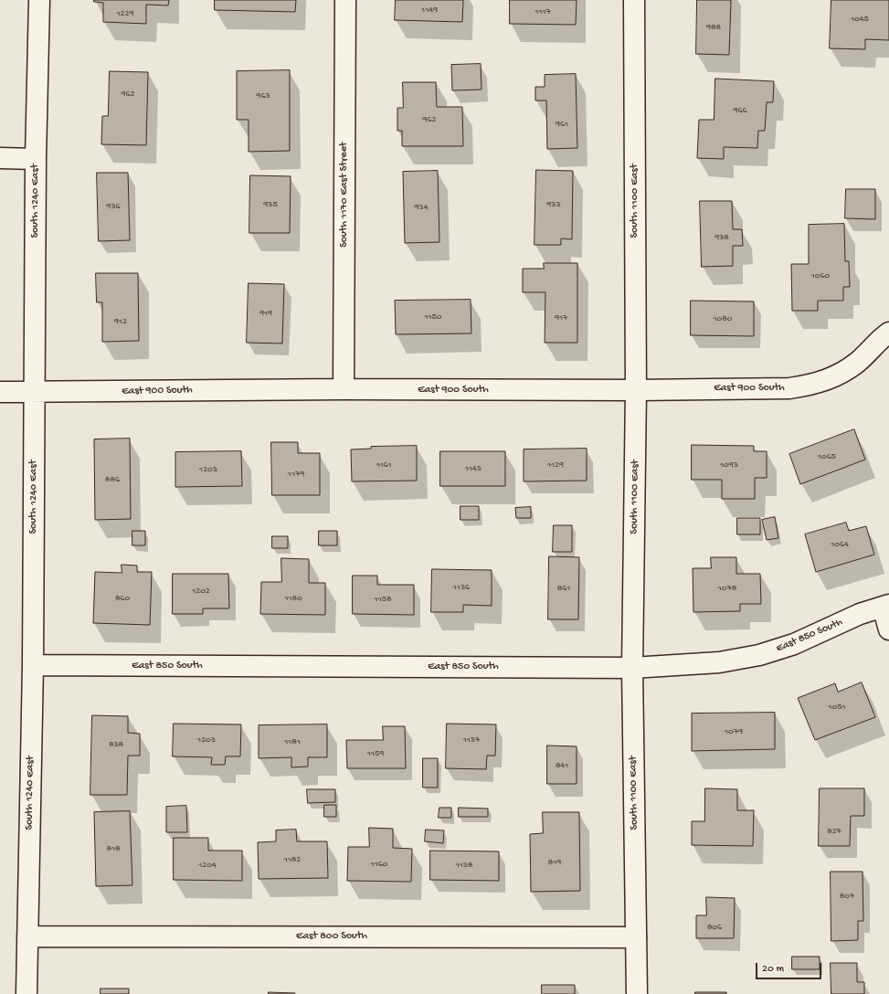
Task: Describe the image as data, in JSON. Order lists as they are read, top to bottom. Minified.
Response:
{"streets":{"street":["South 1170 East Street","South 1240 East","South 1100 East","East 900 South","East 850 South","East 800 South"]},"crossings":[["South 1170 East Street","East 900 South"],["South 1240 East","East 900 South"],["South 1240 East","East 850 South"],["South 1240 East","East 800 South"],["South 1100 East","East 900 South"],["South 1100 East","East 850 South"],["South 1100 East","East 800 South"]],"house_numbers":["1149","1117","1229","1045","988","962","963","966","962","961","935","933","936","934","938","1060","919","1150","917","1080","912","1065","1161","1129","1093","1143","1203","1179","886","1064","1136","861","1078","1202","860","1180","1158","1051","1079","1203","1137","1181","838","1159","841","827","818","1182","819","1160","1204","1138","807","806"],"scale_bar":"20 m"}
